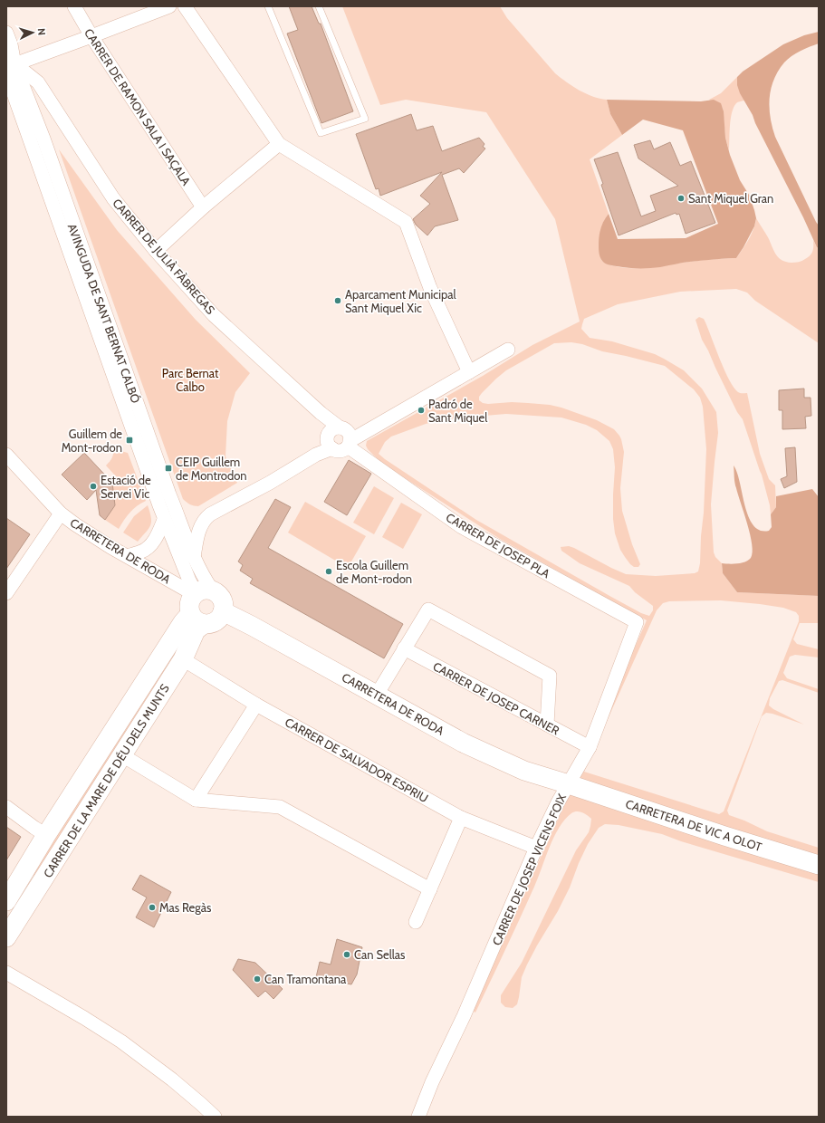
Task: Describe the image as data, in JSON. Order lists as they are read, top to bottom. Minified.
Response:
{"streets":{"street":["CARRER DE RAMON SALA I SAÇALA","CARRER DE JULIÀ FÀBREGAS","AVINGUDA DE SANT BERNAT CALBÓ","CARRER DE JOSEP PLA","CARRETERA DE RODA","CARRER DE JOSEP CARNER","CARRER DE SALVADOR ESPRIU","CARRER DE LA MARE DE DÉU DELS MUNTS","CARRETERA DE VIC A OLOT","CARRER DE JOSEP VICENS FOIX"]},"crossings":[["CARRER DE JULIÀ FÀBREGAS","AVINGUDA DE SANT BERNAT CALBÓ"],["CARRER DE JULIÀ FÀBREGAS","CARRER DE JOSEP PLA"],["AVINGUDA DE SANT BERNAT CALBÓ","CARRETERA DE RODA"],["AVINGUDA DE SANT BERNAT CALBÓ","CARRER DE LA MARE DE DÉU DELS MUNTS"],["CARRER DE JOSEP PLA","CARRER DE JOSEP VICENS FOIX"],["CARRETERA DE RODA","CARRER DE LA MARE DE DÉU DELS MUNTS"],["CARRETERA DE RODA","CARRETERA DE VIC A OLOT"],["CARRETERA DE RODA","CARRER DE JOSEP VICENS FOIX"],["CARRER DE JOSEP CARNER","CARRER DE JOSEP VICENS FOIX"],["CARRER DE SALVADOR ESPRIU","CARRER DE LA MARE DE DÉU DELS MUNTS"],["CARRER DE SALVADOR ESPRIU","CARRER DE JOSEP VICENS FOIX"],["CARRETERA DE VIC A OLOT","CARRER DE JOSEP VICENS FOIX"]],"parks":["Parc Bernat Calbo"],"places":{"other":["Sant Miquel Gran","Aparcament Municipal Sant Miquel Xic","Padró de Sant Miquel","Estació de Servei Vic","Escola Guillem de Mont-rodon","Mas Regàs","Can Sellas","Can Tramontana"],"transit":["Guillem de Mont-rodon","CEIP Guillem de Montrodon"]},"north":"right"}
